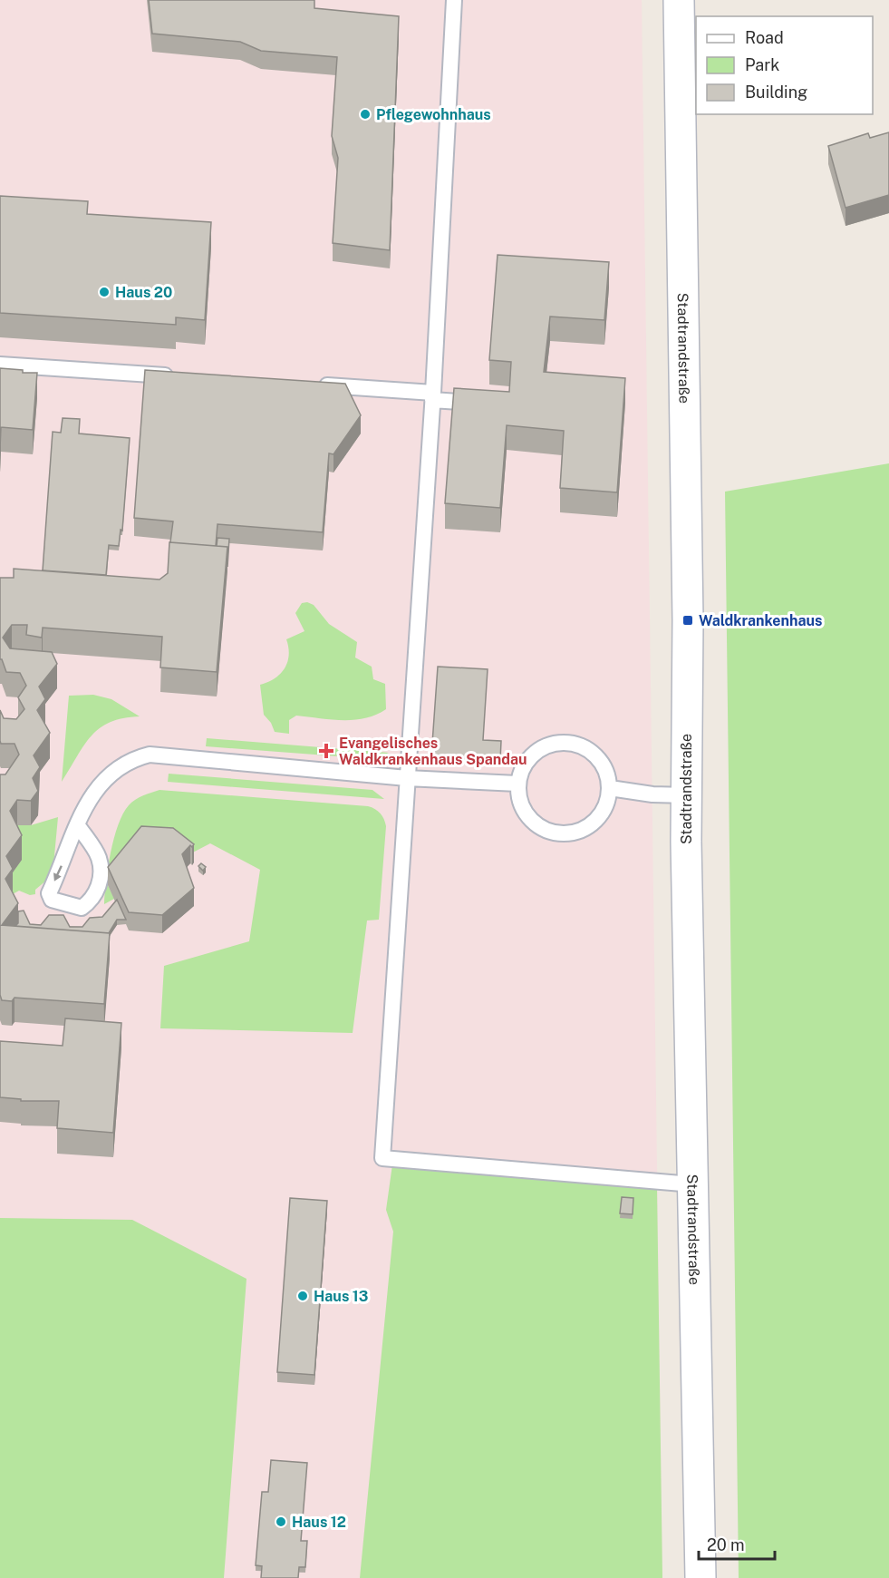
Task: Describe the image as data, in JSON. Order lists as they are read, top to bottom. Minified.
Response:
{"streets":{"street":["Stadtrandstraße"]},"places":{"other":["Pflegewohnhaus","Haus 20","Haus 13","Haus 12"],"transit":["Waldkrankenhaus"],"health":["Evangelisches Waldkrankenhaus Spandau"]},"legend":["Road","Park","Building"],"scale_bar":"20 m"}
